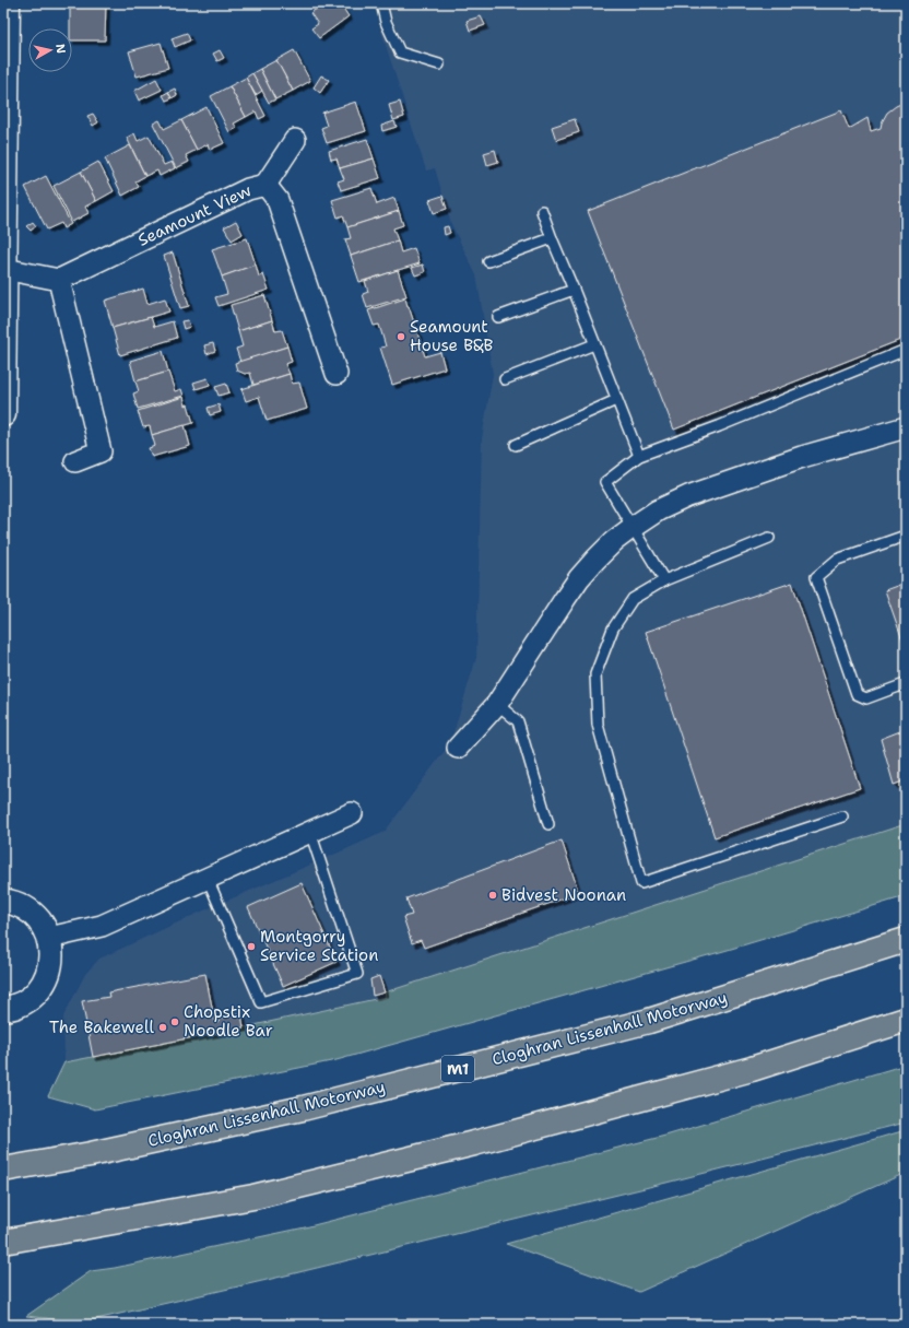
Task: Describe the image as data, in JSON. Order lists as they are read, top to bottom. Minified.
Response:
{"streets":{"highway":["Cloghran Lissenhall Motorway","M1"],"street":["Seamount View"]},"places":["Seamount House B&B","Bidvest Noonan","Montgorry Service Station","Chopstix Noodle Bar","The Bakewell"],"north":"right"}
